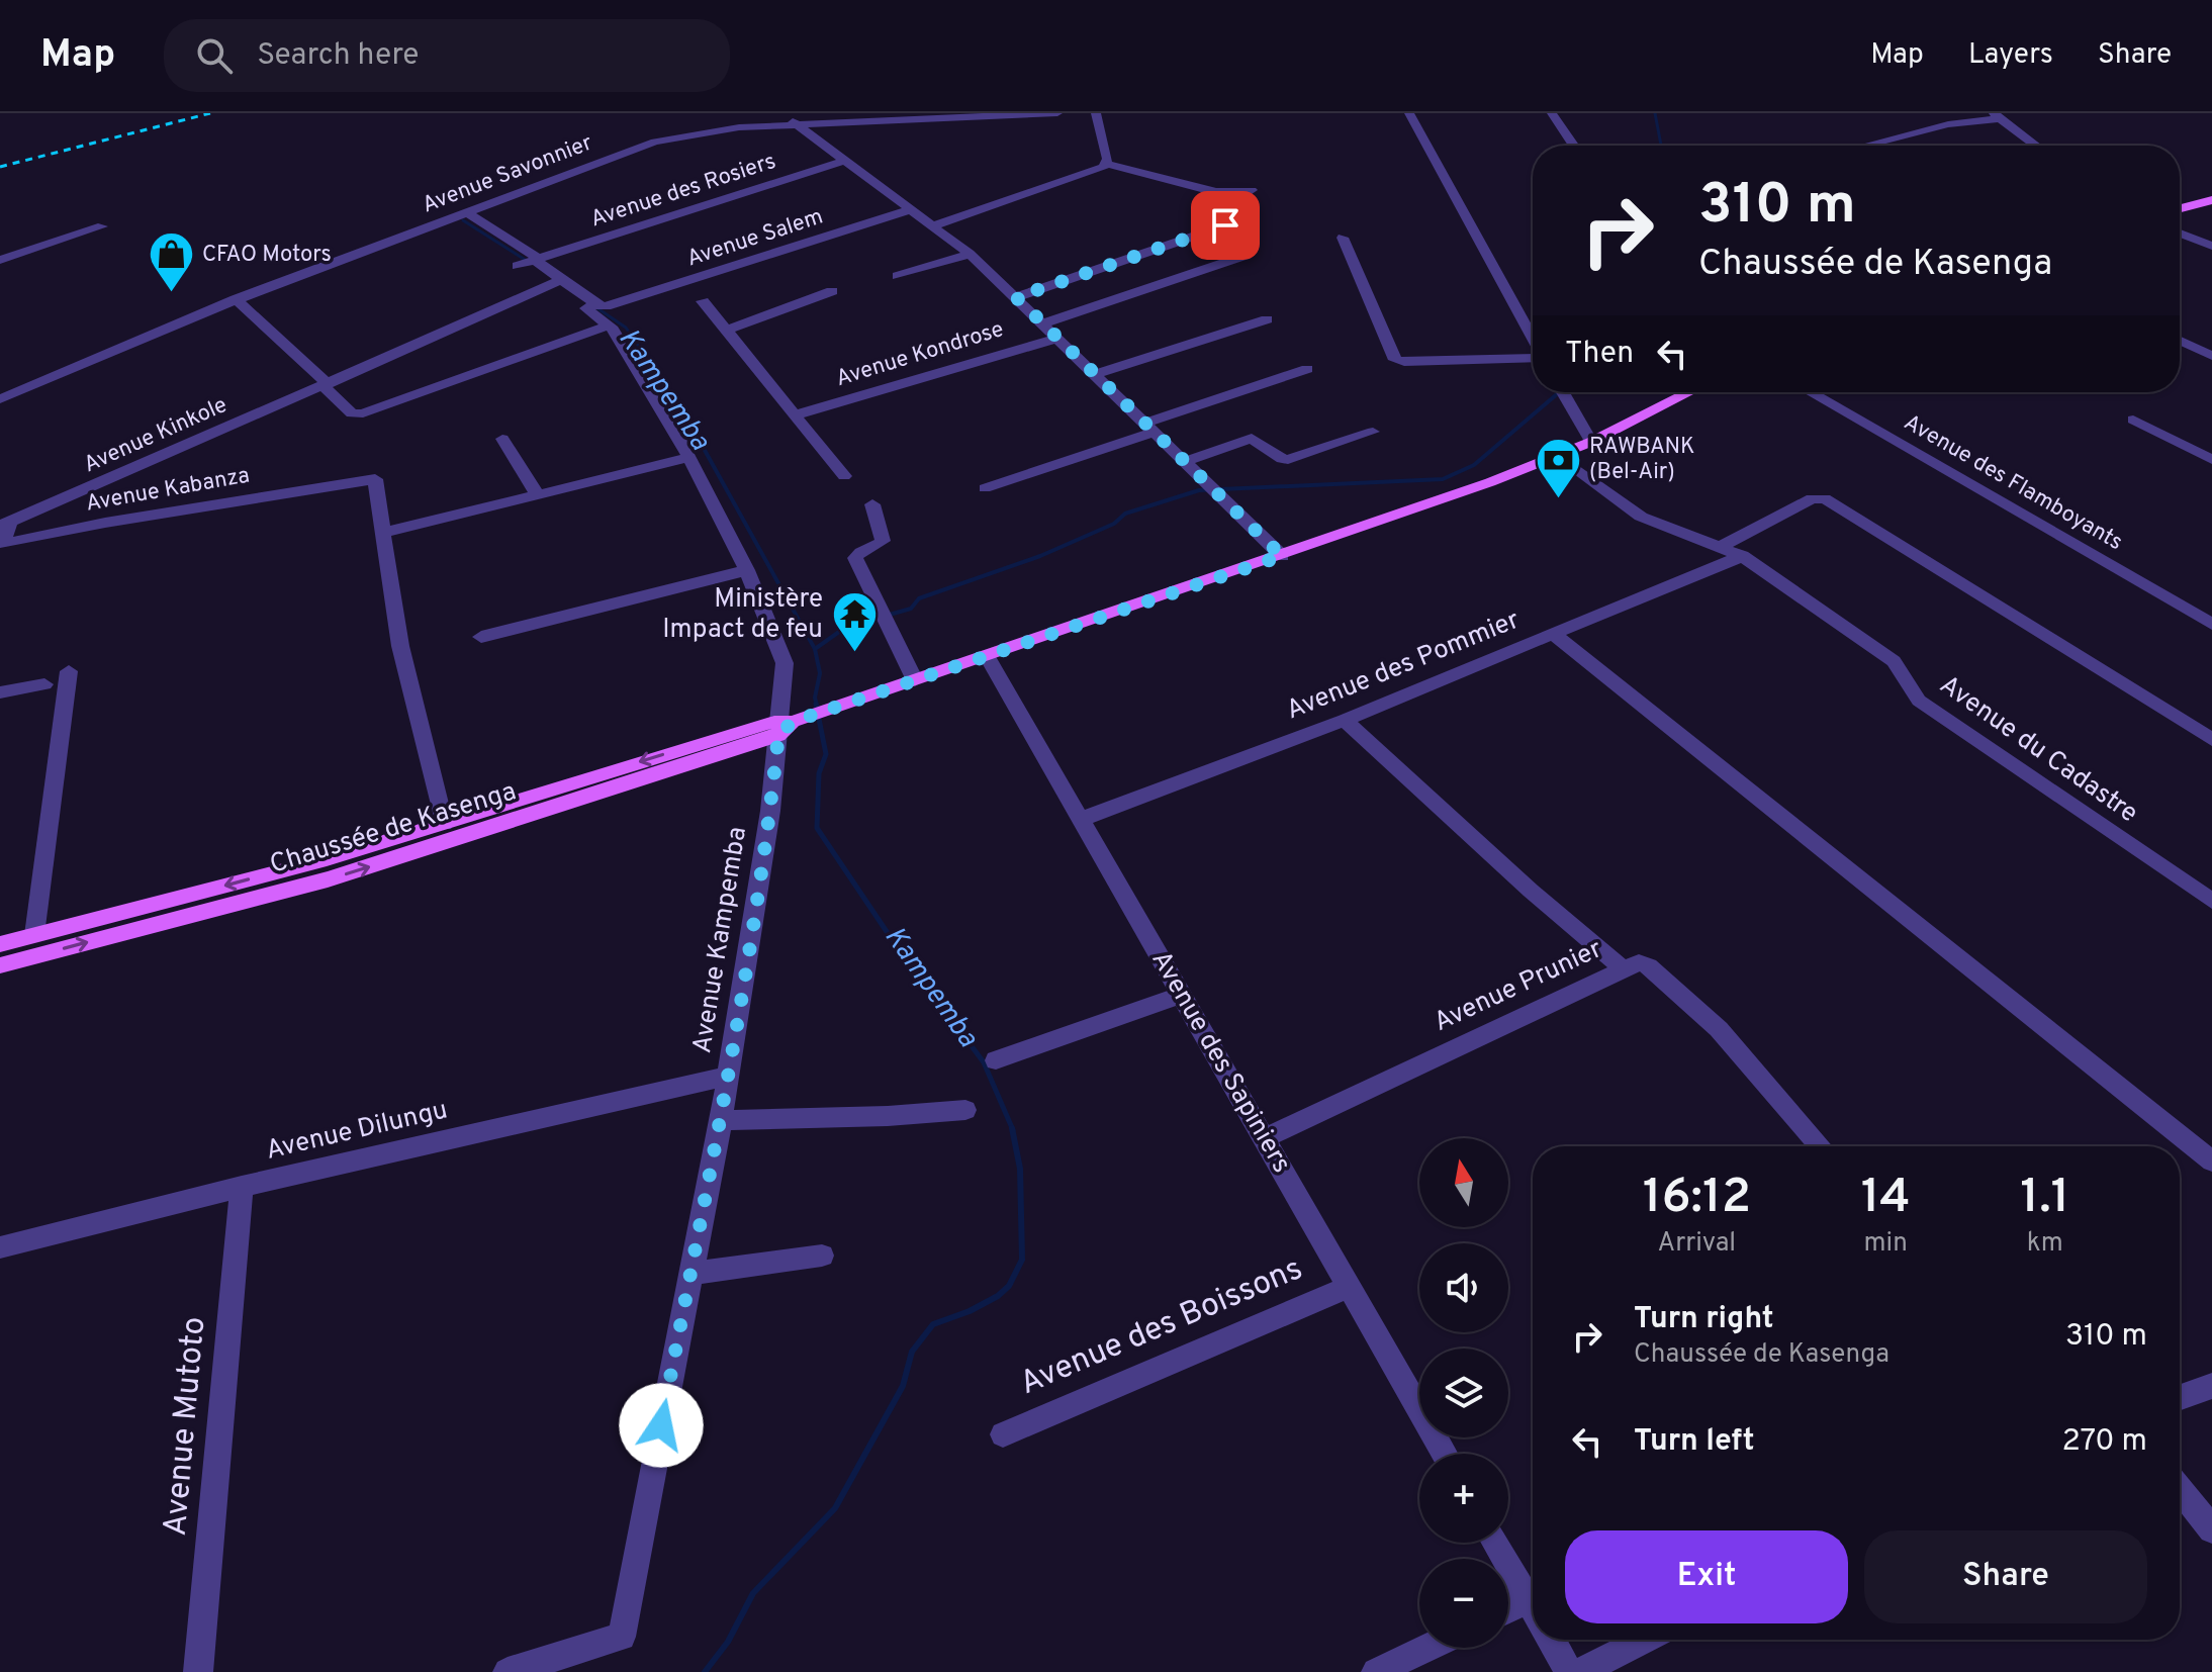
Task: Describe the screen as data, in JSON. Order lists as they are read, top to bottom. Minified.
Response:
{"streets":{"main road":["Chaussée de Kasenga"],"street":["Avenue Savonnier","Avenue des Rosiers","Avenue Salem","Avenue Kondrose","Avenue Kinkole","Avenue des Flamboyants","Avenue Kabanza","Avenue des Pommier","Avenue du Cadastre","Avenue Kampemba","Avenue Prunier","Avenue des Sapiniers","Avenue Dilungu","Avenue des Boissons","Avenue Mutoto"]},"crossings":[["Avenue Savonnier","Avenue Salem"],["Avenue Savonnier","Avenue Kampemba"],["Avenue des Rosiers","Avenue Kampemba"],["Avenue Salem","Avenue Kinkole"],["Avenue Salem","Avenue Kampemba"],["Avenue Kinkole","Avenue Kabanza"],["Avenue Kinkole","Avenue Kampemba"],["Avenue des Pommier","Avenue du Cadastre"],["Avenue des Pommier","Avenue des Sapiniers"],["Avenue du Cadastre","Chaussée de Kasenga"],["Chaussée de Kasenga","Avenue Kampemba"],["Chaussée de Kasenga","Avenue des Sapiniers"],["Avenue Kampemba","Avenue Dilungu"],["Avenue Prunier","Avenue des Sapiniers"],["Avenue des Sapiniers","Avenue des Boissons"],["Avenue Dilungu","Avenue Mutoto"]],"water":["Kampemba"],"places":{"shop":["CFAO Motors"],"bank":["RAWBANK (Bel-Air)"],"temple":["Ministère Impact de feu"]},"north":"top","page":{"header":"Map","search":"Search here","nav":["Map","Layers","Share"],"turn":["310 m","Chaussée de Kasenga"],"then":"Then","map_buttons":["+","−"],"eta":["16:12","Arrival","14","min","1.1","km"],"list":[{"name":"Turn right","note":"Chaussée de Kasenga","value":"310 m"},{"name":"Turn left","value":"270 m"}],"buttons":["Exit","Share"]}}
